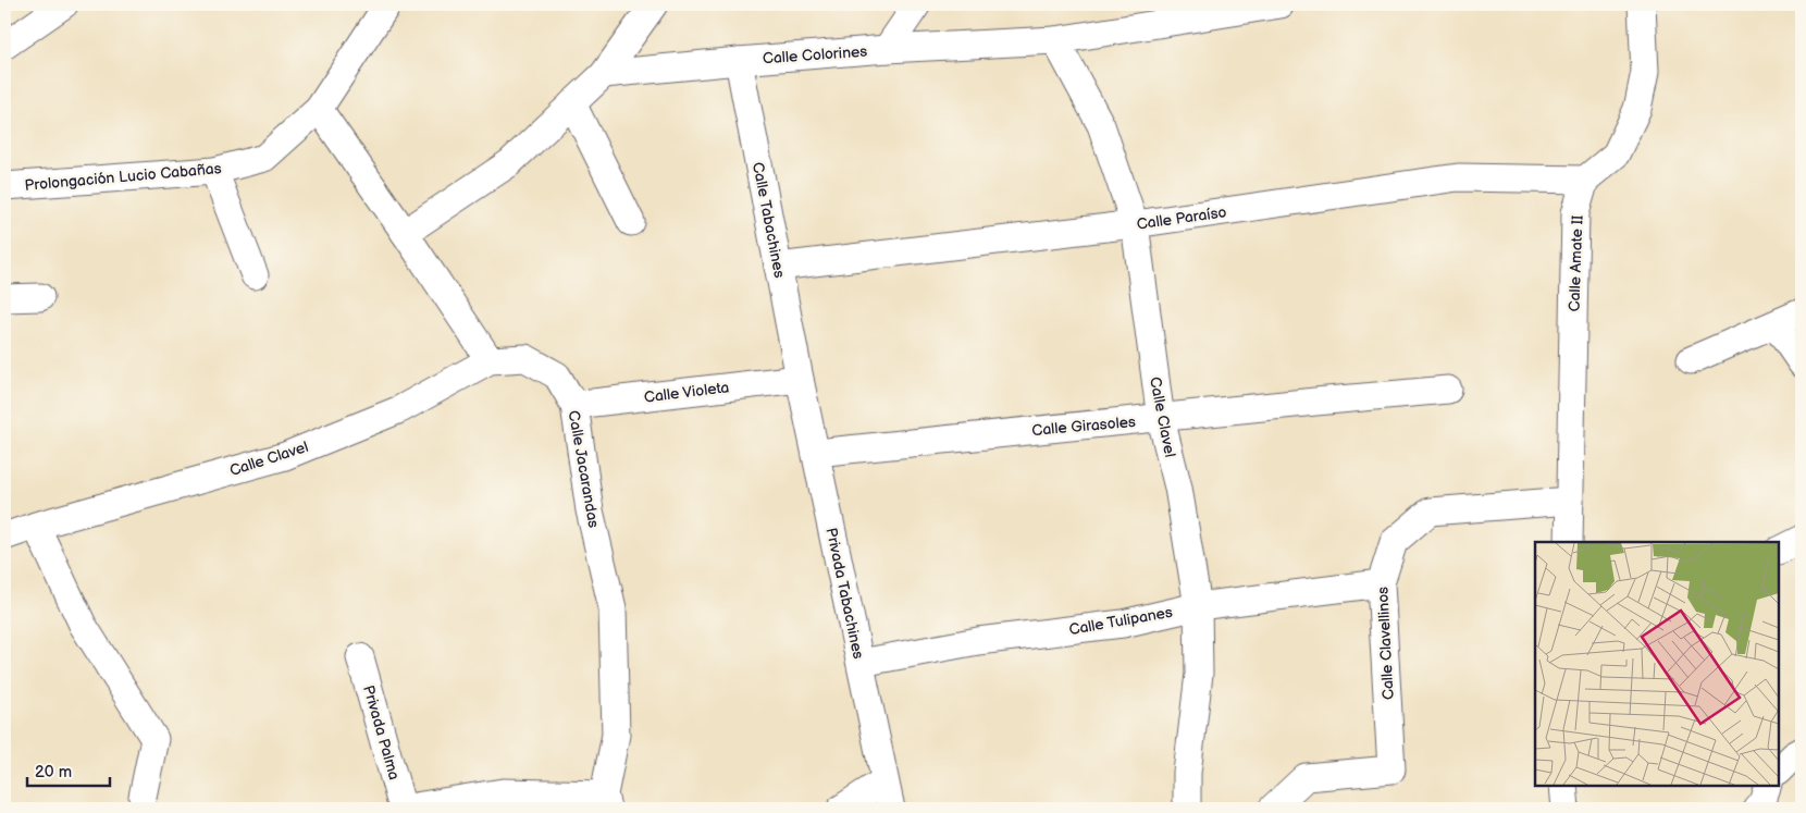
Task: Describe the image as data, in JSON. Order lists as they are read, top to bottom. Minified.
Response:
{"streets":{"street":["Calle Colorines","Prolongación Lucio Cabañas","Calle Paraíso","Calle Tabachines","Calle Amate II","Calle Violeta","Calle Clavel","Calle Girasoles","Calle Jacarandas","Privada Tabachines","Calle Tulipanes","Calle Clavellinos","Privada Palma"]},"crossings":[["Calle Colorines","Calle Tabachines"],["Calle Colorines","Calle Clavel"],["Calle Paraíso","Calle Tabachines"],["Calle Paraíso","Calle Amate II"],["Calle Paraíso","Calle Clavel"],["Calle Tabachines","Calle Violeta"],["Calle Tabachines","Privada Tabachines"],["Calle Amate II","Calle Clavellinos"],["Calle Violeta","Calle Jacarandas"],["Calle Violeta","Privada Tabachines"],["Calle Clavel","Calle Girasoles"],["Calle Clavel","Calle Jacarandas"],["Calle Clavel","Calle Tulipanes"],["Calle Girasoles","Privada Tabachines"],["Privada Tabachines","Calle Tulipanes"],["Calle Tulipanes","Calle Clavellinos"]],"scale_bar":"20 m"}
